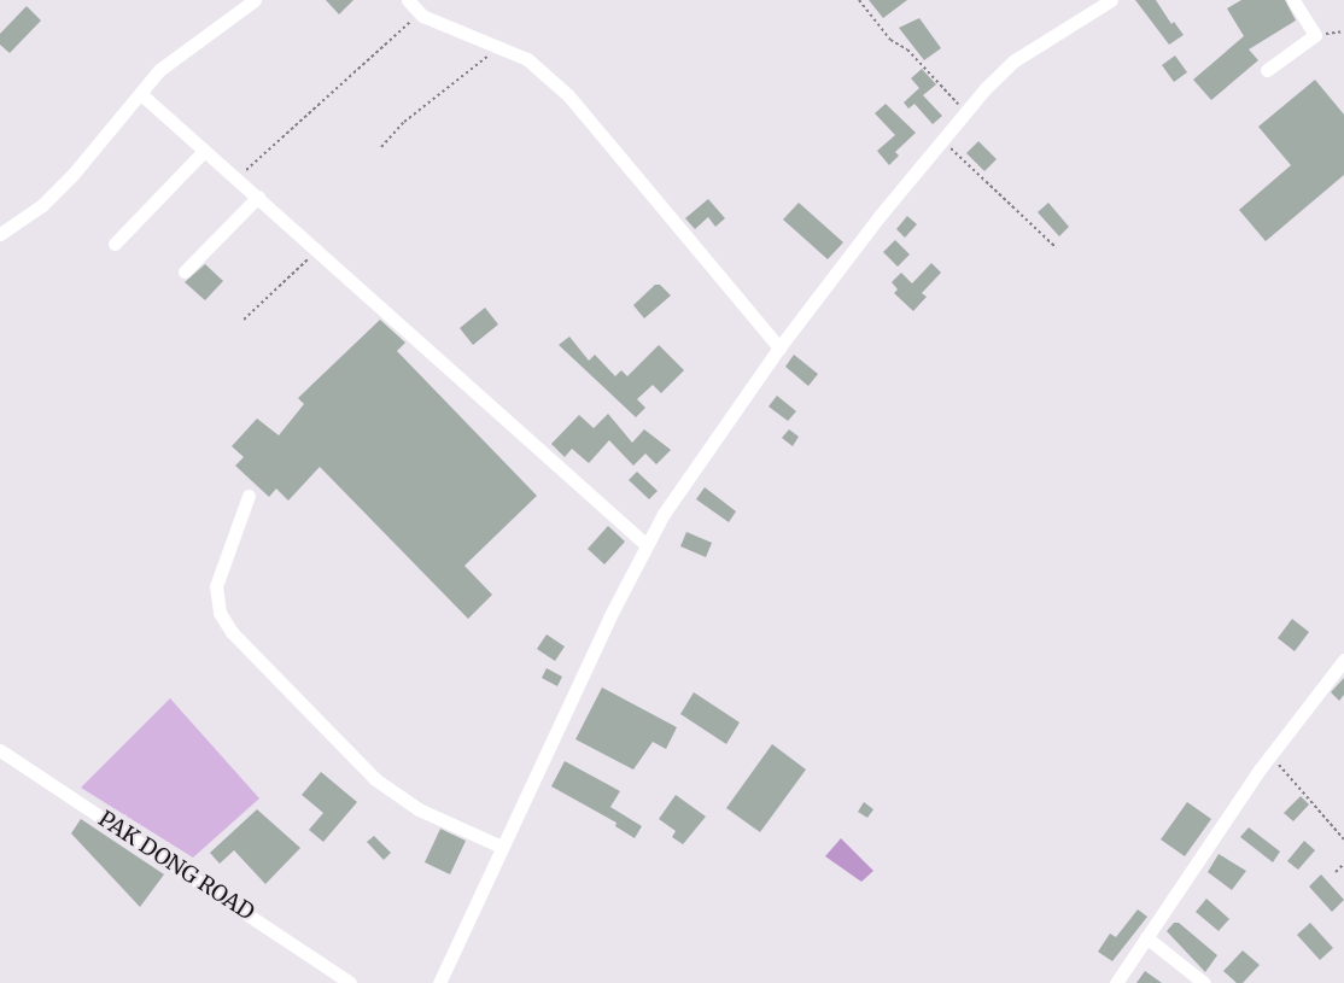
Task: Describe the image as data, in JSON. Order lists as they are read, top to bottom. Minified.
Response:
{"streets":{"street":["PAK DONG ROAD"]}}
